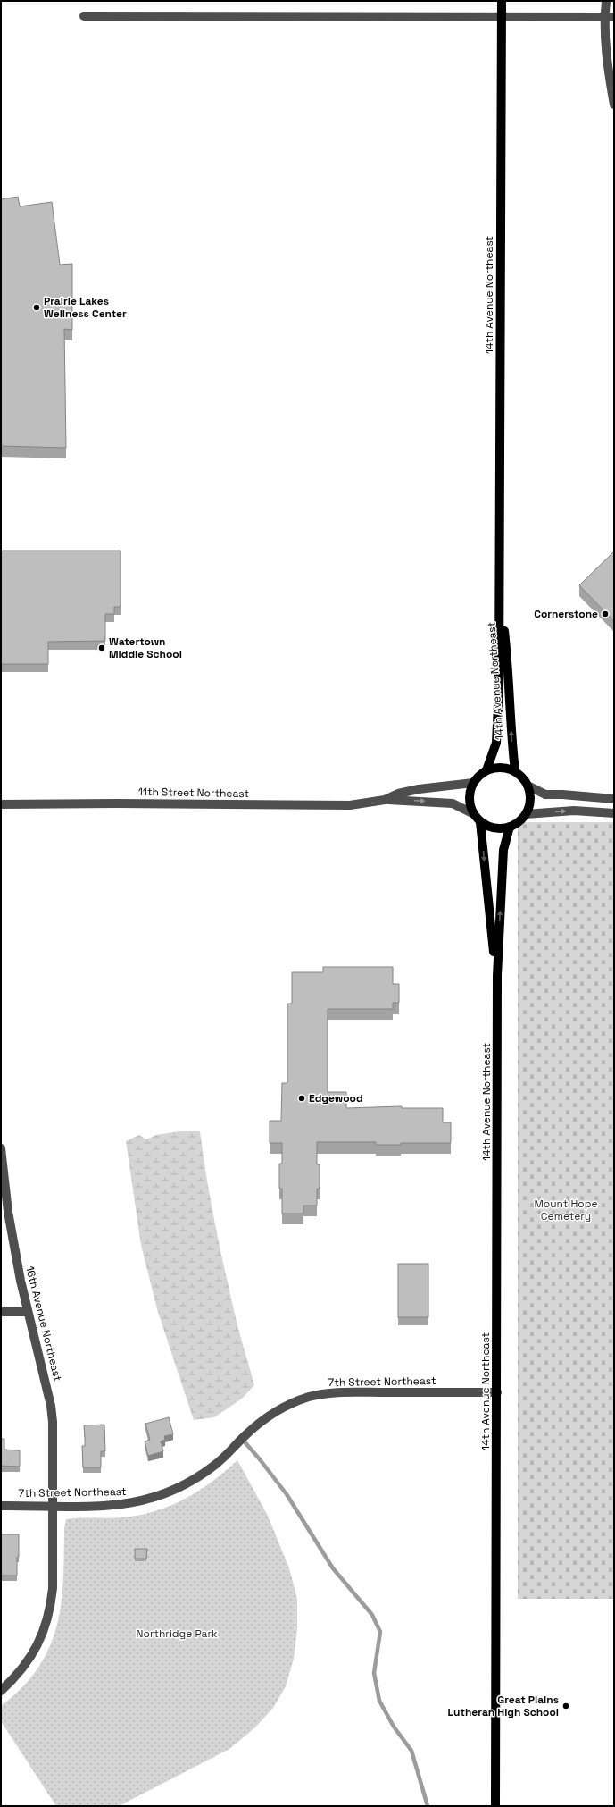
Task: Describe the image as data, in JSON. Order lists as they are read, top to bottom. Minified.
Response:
{"streets":{"main road":["14th Avenue Northeast"],"street":["11th Street Northeast","16th Avenue Northeast","7th Street Northeast"]},"crossings":[["14th Avenue Northeast","11th Street Northeast"],["14th Avenue Northeast","7th Street Northeast"],["16th Avenue Northeast","7th Street Northeast"]],"parks":["Mount Hope Cemetery","Northridge Park"],"places":["Prairie Lakes Wellness Center","Cornerstone","Watertown Middle School","Edgewood","Great Plains Lutheran High School"]}
